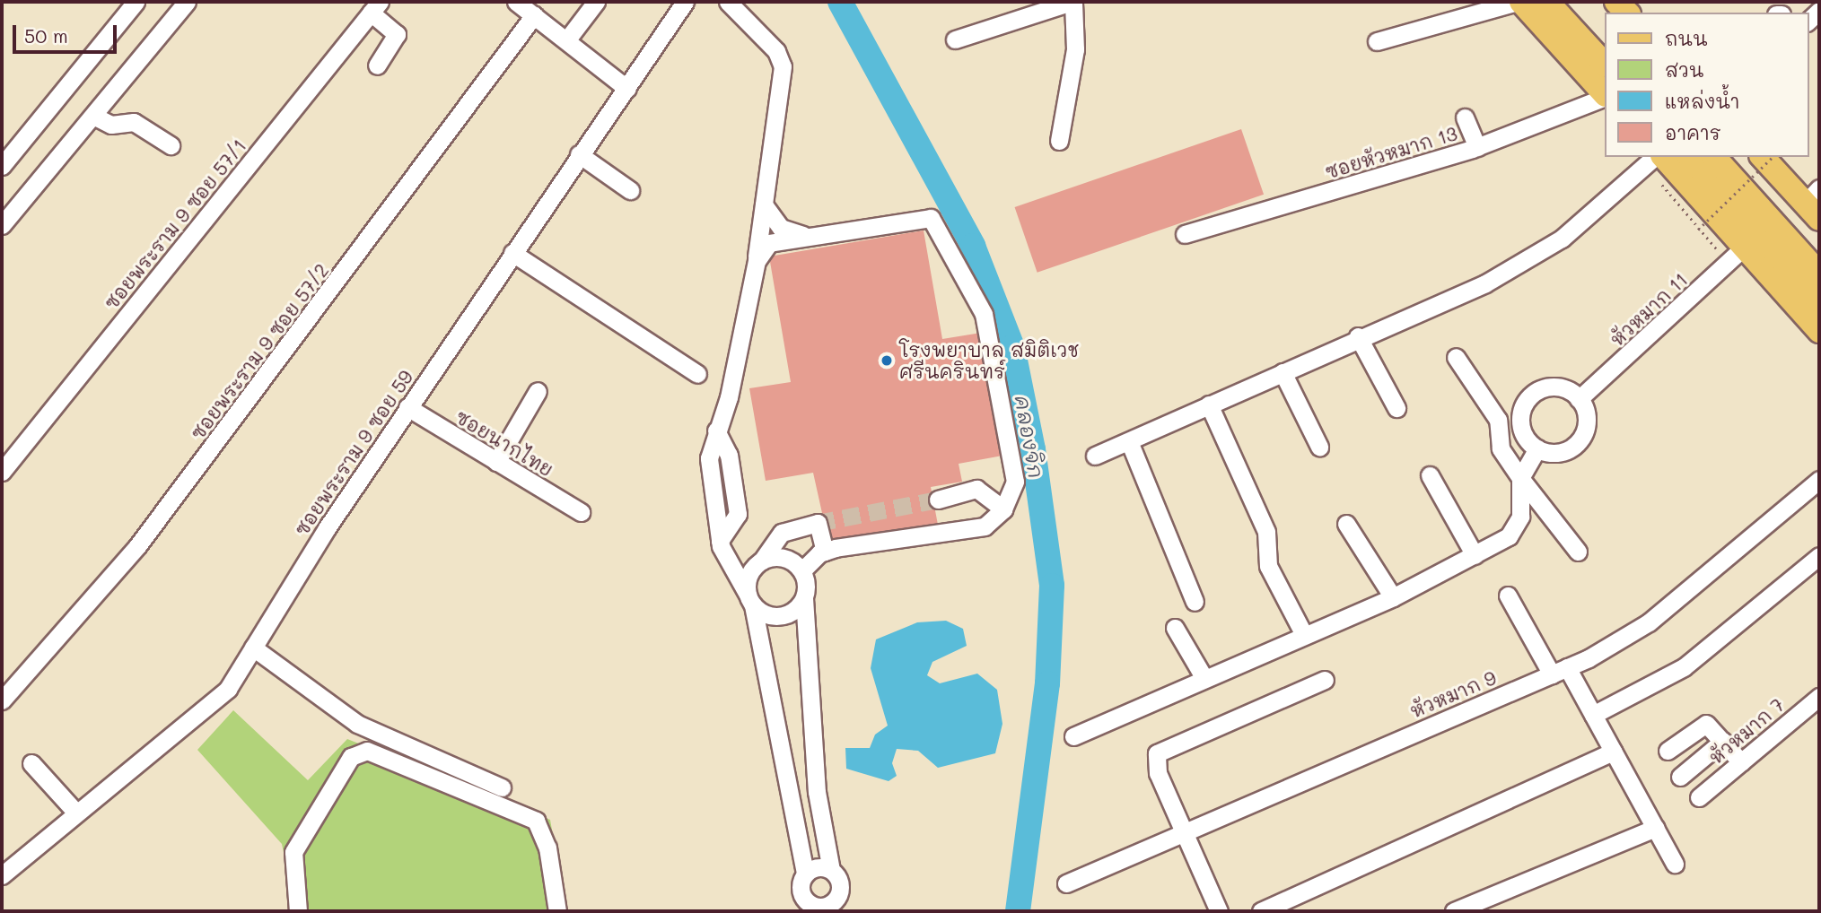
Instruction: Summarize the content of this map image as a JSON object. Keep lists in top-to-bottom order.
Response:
{
  "streets": {
    "street": [
      "ซอยหัวหมาก 13",
      "ซอยพระราม 9 ซอย 57/1",
      "หัวหมาก 11",
      "ซอยพระราม 9 ซอย 57/2",
      "ซอยนากไทย",
      "ซอยพระราม 9 ซอย 59",
      "หัวหมาก 9",
      "หัวหมาก 7"
    ]
  },
  "crossings": [
    ["ซอยนากไทย", "ซอยพระราม 9 ซอย 59"]
  ],
  "water": ["คลองจิก"],
  "places": ["โรงพยาบาล สมิติเวช ศรีนครินทร์"],
  "legend": [
    "ถนน",
    "สวน",
    "แหล่งน้ำ",
    "อาคาร"
  ],
  "scale_bar": "50 m"
}
